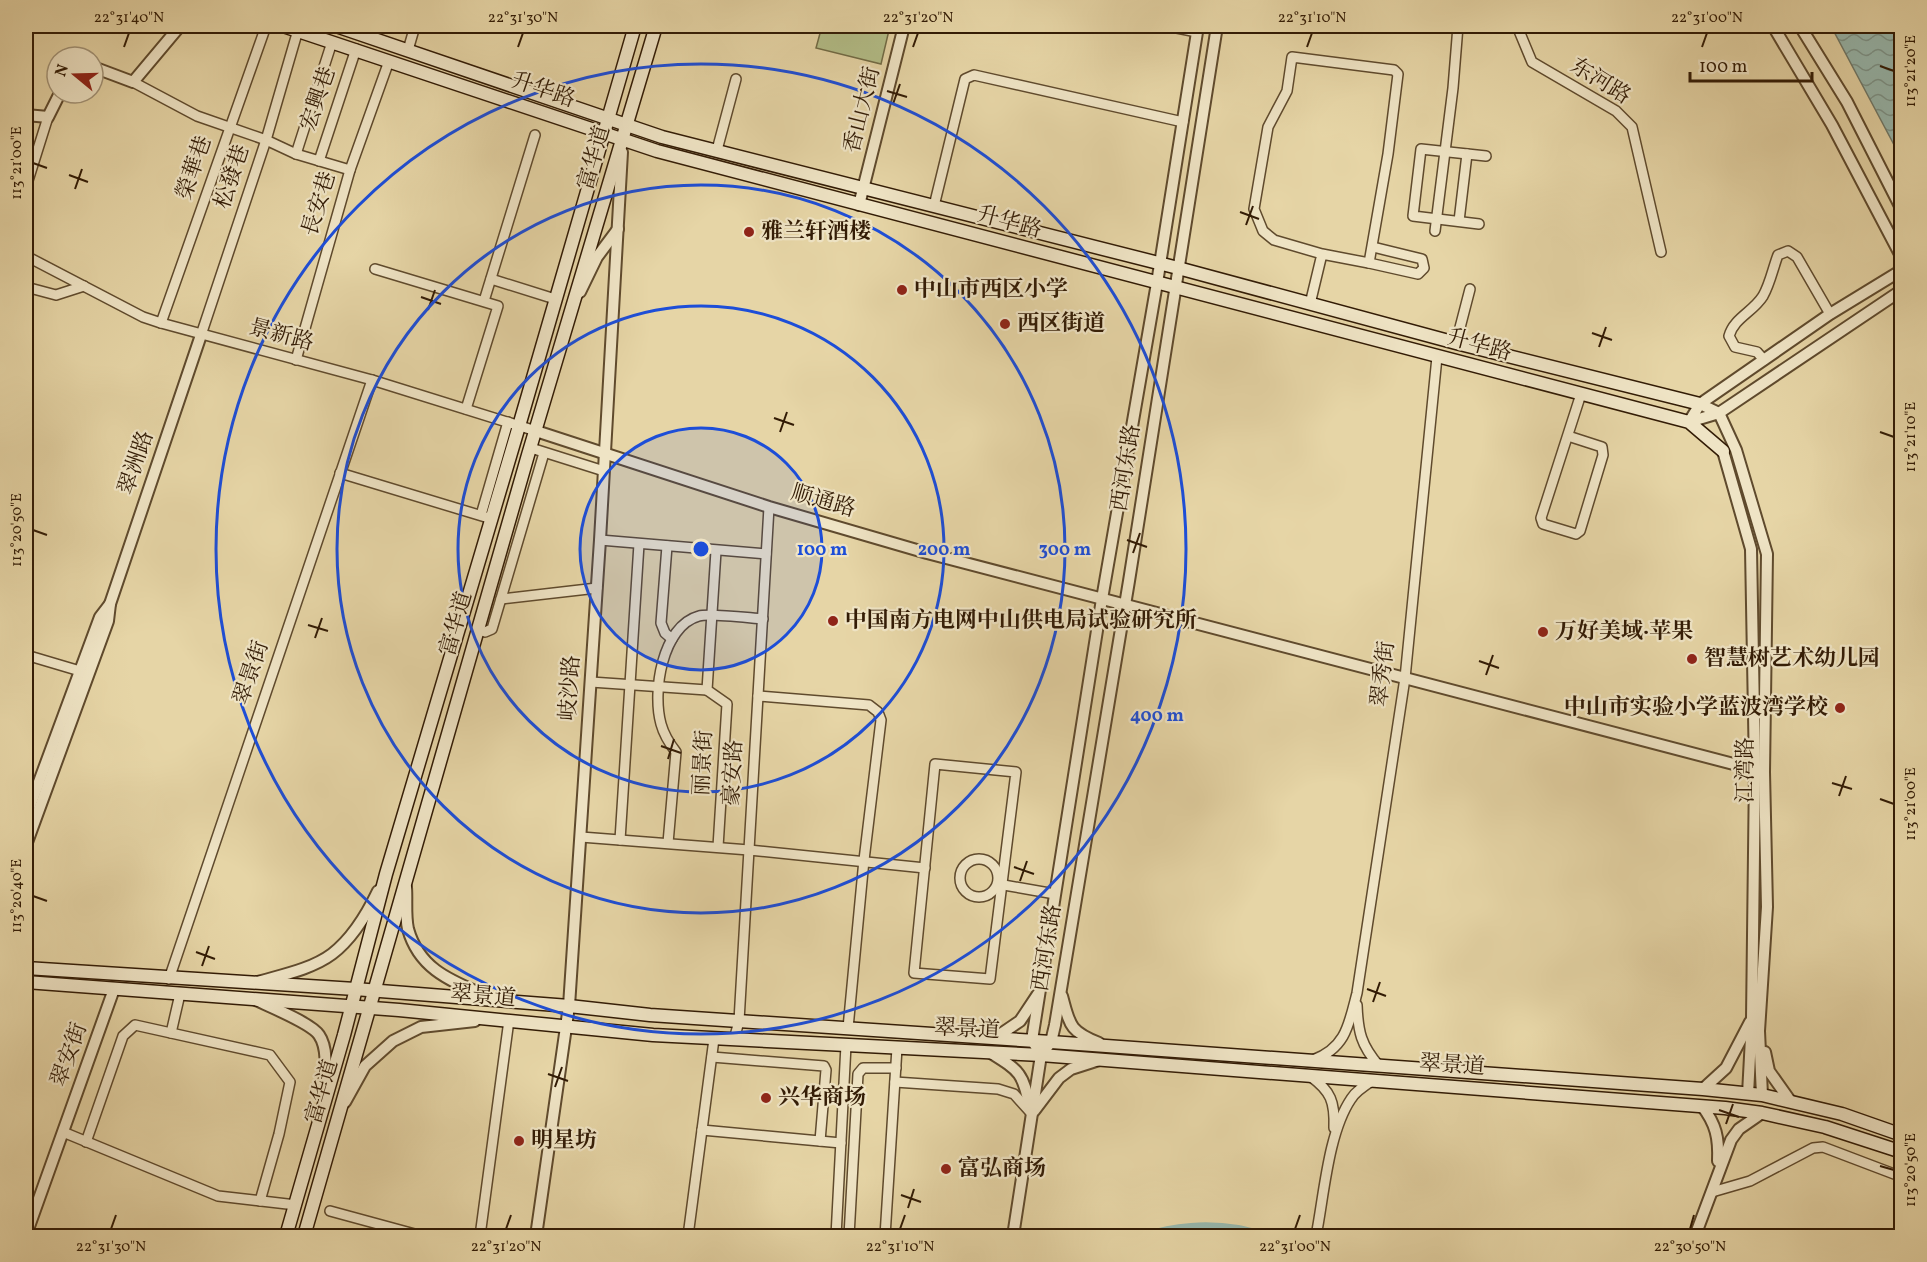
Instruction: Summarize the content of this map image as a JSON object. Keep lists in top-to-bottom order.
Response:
{
  "streets": {
    "main road": ["升华路", "富华道", "翠景道"],
    "street": [
      "东河路",
      "宏興巷",
      "香山大街",
      "榮華巷",
      "松發巷",
      "長安巷",
      "景新路",
      "翠洲路",
      "西河东路",
      "顺通路",
      "翠景街",
      "翠秀街",
      "岐沙路",
      "丽景街",
      "江湾路",
      "豪安路",
      "翠安街"
    ]
  },
  "crossings": [
    ["升华路", "宏興巷"],
    ["升华路", "香山大街"],
    ["升华路", "富华道"],
    ["升华路", "松發巷"],
    ["升华路", "長安巷"],
    ["升华路", "西河东路"],
    ["升华路", "翠秀街"],
    ["升华路", "岐沙路"],
    ["升华路", "江湾路"],
    ["富华道", "景新路"],
    ["富华道", "顺通路"],
    ["富华道", "岐沙路"],
    ["富华道", "翠景道"],
    ["榮華巷", "景新路"],
    ["松發巷", "景新路"],
    ["松發巷", "翠洲路"],
    ["長安巷", "景新路"],
    ["景新路", "翠洲路"],
    ["景新路", "顺通路"],
    ["景新路", "翠景街"],
    ["西河东路", "顺通路"],
    ["西河东路", "翠景道"],
    ["顺通路", "翠秀街"],
    ["顺通路", "岐沙路"],
    ["顺通路", "江湾路"],
    ["顺通路", "豪安路"],
    ["翠景街", "翠景道"],
    ["岐沙路", "翠景道"],
    ["江湾路", "翠景道"],
    ["豪安路", "翠景道"],
    ["翠景道", "翠安街"]
  ],
  "places": [
    "雅兰轩酒楼",
    "中山市西区小学",
    "西区街道",
    "中国南方电网中山供电局试验研究所",
    "万好美域·苹果",
    "智慧树艺术幼儿园",
    "中山市实验小学蓝波湾学校",
    "兴华商场",
    "明星坊",
    "富弘商场"
  ],
  "scale_bar": "100 m",
  "north": "left",
  "coordinates": [
    "22°31'40\"N",
    "22°31'30\"N",
    "22°31'20\"N",
    "22°31'10\"N",
    "22°31'00\"N",
    "113°21'20\"E",
    "113°21'00\"E",
    "113°21'10\"E",
    "113°20'50\"E",
    "113°20'40\"E",
    "22°30'50\"N"
  ],
  "rings": [
    "100 m",
    "200 m",
    "300 m",
    "400 m"
  ]
}
